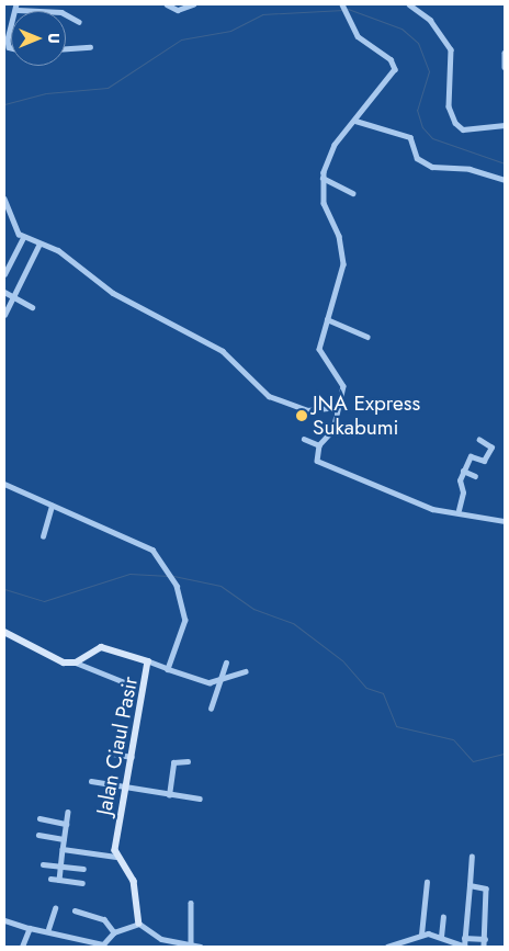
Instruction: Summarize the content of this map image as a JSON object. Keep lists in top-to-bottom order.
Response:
{
  "streets": {
    "street": ["Jalan Ciaul Pasir"]
  },
  "places": ["JNA Express Sukabumi"],
  "north": "right"
}
